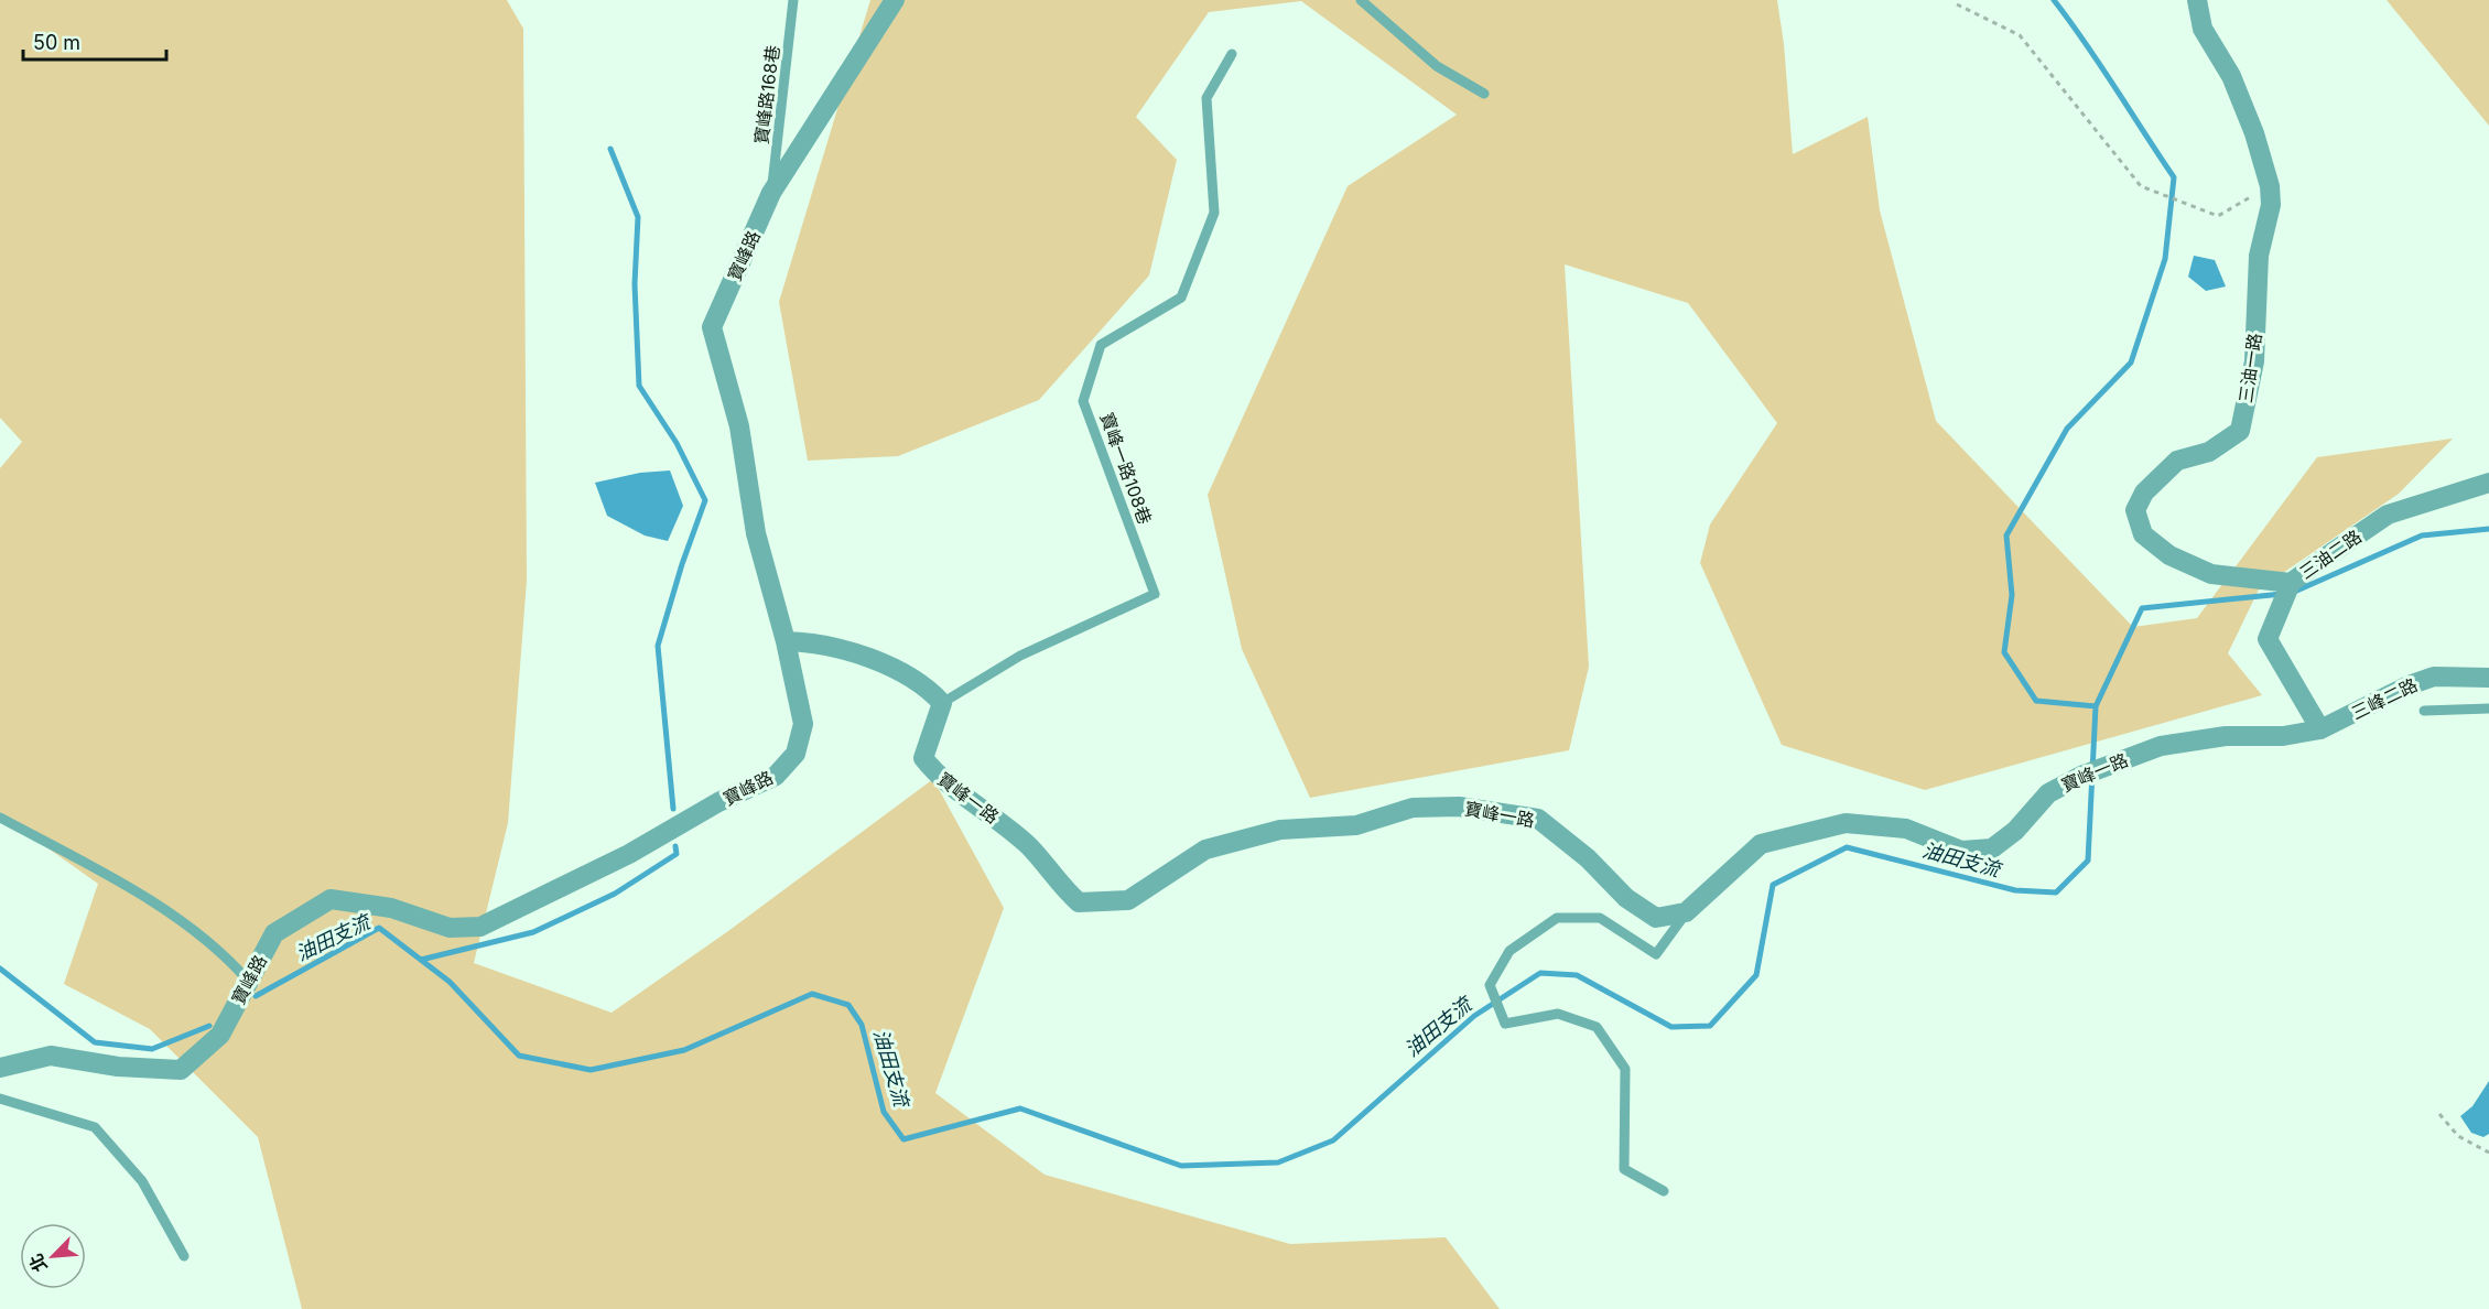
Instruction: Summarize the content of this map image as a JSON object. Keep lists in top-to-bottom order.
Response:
{
  "streets": {
    "street": [
      "寶峰路",
      "三油一路",
      "三油二路",
      "三峰二路",
      "寶峰一路"
    ],
    "lane": ["寶峰路168巷", "寶峰一路108巷"]
  },
  "crossings": [
    ["寶峰路168巷", "寶峰路"],
    ["三油一路", "三油二路"],
    ["寶峰一路108巷", "寶峰一路"],
    ["三油二路", "三峰二路"],
    ["三油二路", "寶峰一路"],
    ["三峰二路", "寶峰一路"]
  ],
  "water": ["油田支流"],
  "scale_bar": "50 m",
  "north": "bottom left"
}
